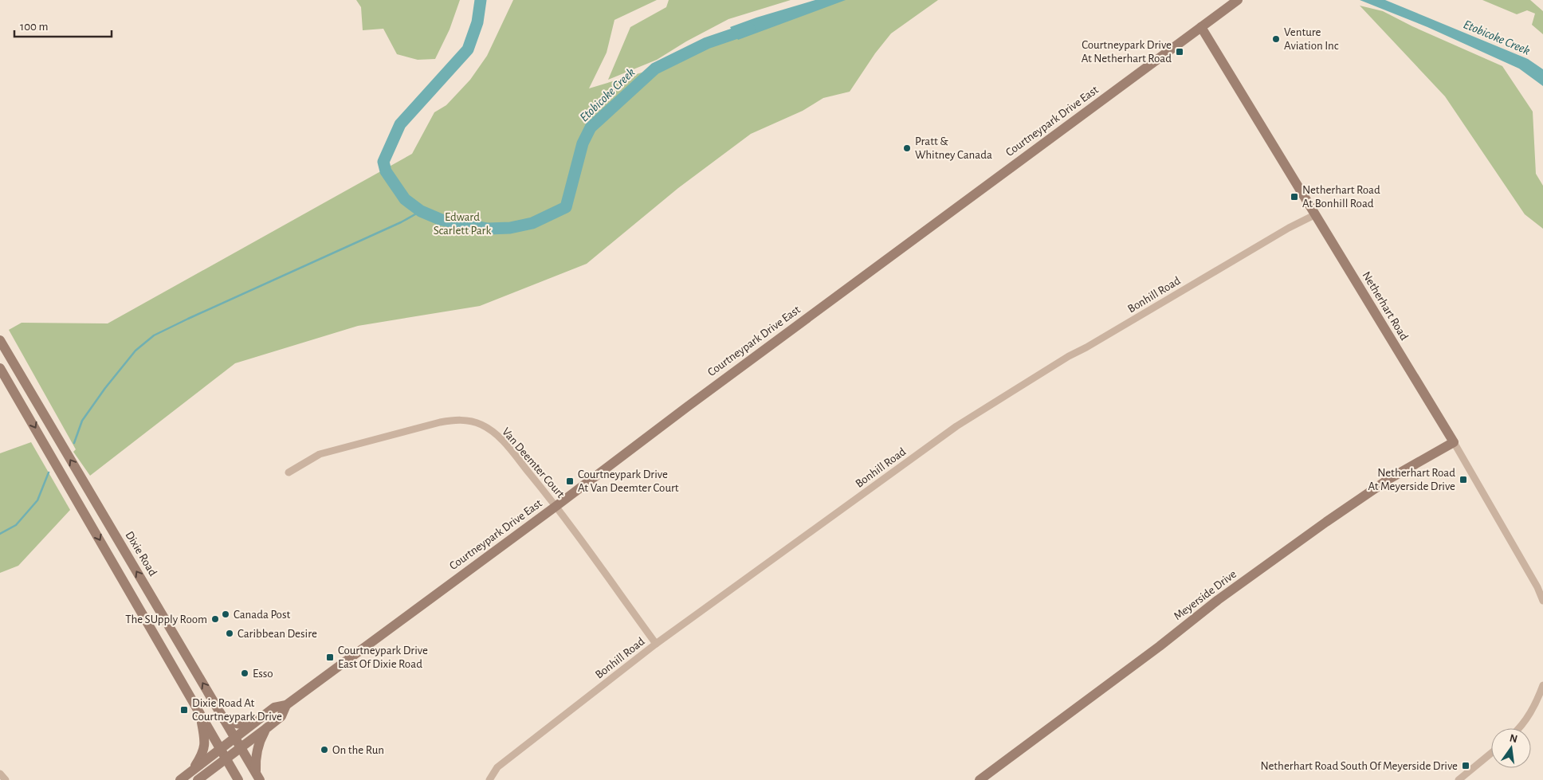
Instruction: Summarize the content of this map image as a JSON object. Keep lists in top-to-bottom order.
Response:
{
  "streets": {
    "street": [
      "Courtneypark Drive East",
      "Bonhill Road",
      "Netherhart Road",
      "Van Deemter Court",
      "Dixie Road",
      "Meyerside Drive"
    ]
  },
  "crossings": [
    ["Courtneypark Drive East", "Netherhart Road"],
    ["Courtneypark Drive East", "Van Deemter Court"],
    ["Courtneypark Drive East", "Dixie Road"],
    ["Bonhill Road", "Netherhart Road"],
    ["Bonhill Road", "Van Deemter Court"],
    ["Netherhart Road", "Meyerside Drive"]
  ],
  "water": ["Etobicoke Creek"],
  "parks": ["Edward Scarlett Park"],
  "places": {
    "other": [
      "Venture Aviation Inc",
      "Pratt & Whitney Canada",
      "Canada Post",
      "The SUpply Room",
      "Caribbean Desire",
      "Esso",
      "On the Run"
    ],
    "transit": [
      "Courtneypark Drive At Netherhart Road",
      "Netherhart Road At Bonhill Road",
      "Netherhart Road At Meyerside Drive",
      "Courtneypark Drive At Van Deemter Court",
      "Courtneypark Drive East Of Dixie Road",
      "Dixie Road At Courtneypark Drive",
      "Netherhart Road South Of Meyerside Drive"
    ]
  },
  "scale_bar": "100 m",
  "north": "top"
}
